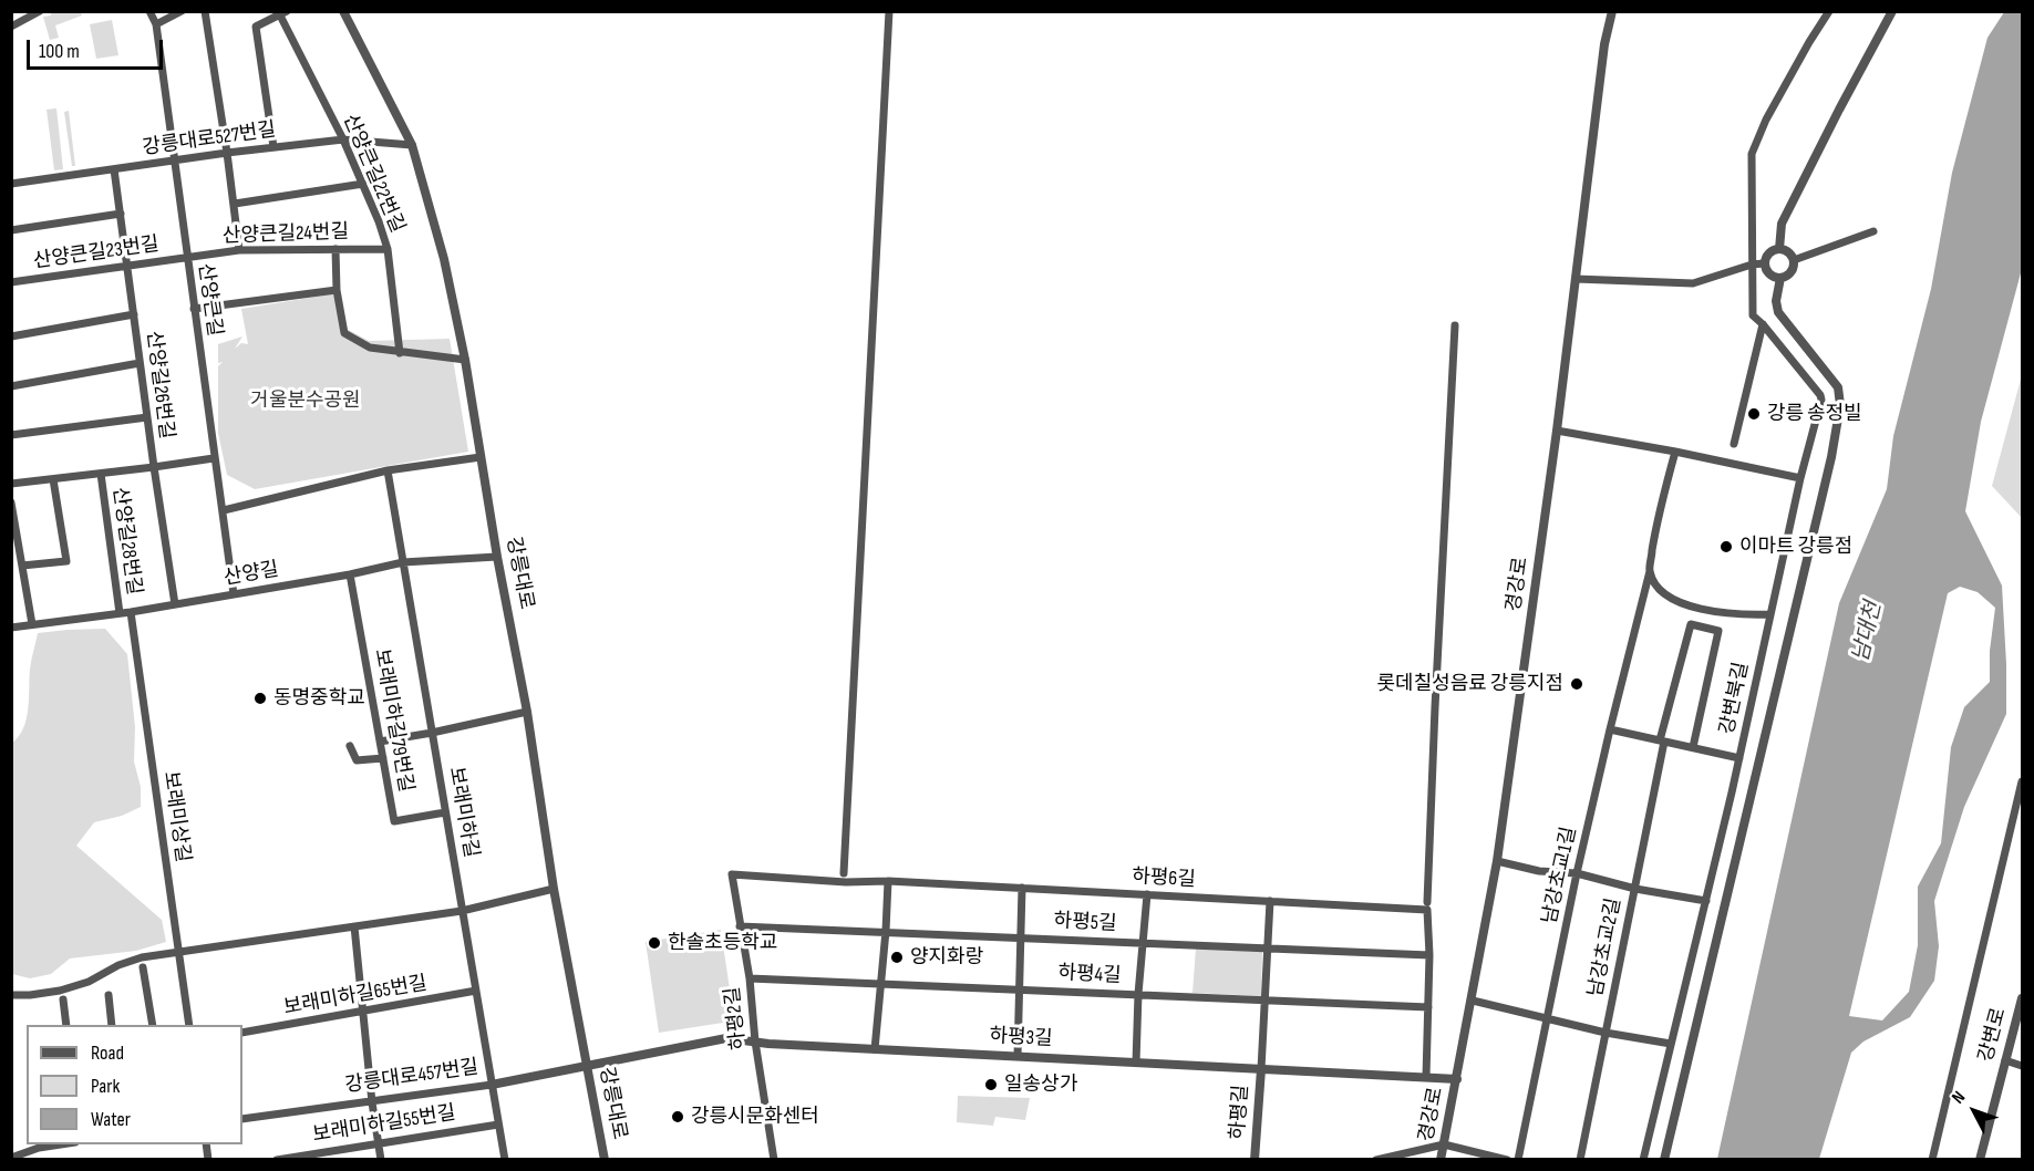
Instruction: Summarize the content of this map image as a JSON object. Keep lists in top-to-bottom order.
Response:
{
  "streets": {
    "street": [
      "강릉대로527번길",
      "산양큰길22번길",
      "산양큰길24번길",
      "산양큰길23번길",
      "산양큰길",
      "산양길26번길",
      "산양길28번길",
      "강릉대로",
      "산양길",
      "경강로",
      "강변북길",
      "보래미하길79번길",
      "보래미하길",
      "보래미상길",
      "남강초교1길",
      "하평6길",
      "하평5길",
      "남강초교2길",
      "하평4길",
      "보래미하길65번길",
      "하평2길",
      "강변로",
      "하평3길",
      "강릉대로457번길",
      "하평길",
      "보래미하길55번길"
    ]
  },
  "crossings": [
    ["강릉대로527번길", "산양큰길22번길"],
    ["강릉대로527번길", "산양큰길"],
    ["강릉대로527번길", "산양길26번길"],
    ["강릉대로527번길", "강릉대로"],
    ["산양큰길22번길", "산양큰길24번길"],
    ["산양큰길24번길", "산양큰길23번길"],
    ["산양큰길24번길", "산양큰길"],
    ["산양큰길23번길", "산양큰길"],
    ["산양큰길23번길", "산양길26번길"],
    ["산양큰길", "산양길"],
    ["산양길26번길", "산양길"],
    ["산양길28번길", "산양길"],
    ["강릉대로", "산양길"],
    ["강릉대로", "하평3길"],
    ["강릉대로", "강릉대로457번길"],
    ["산양길", "보래미하길79번길"],
    ["산양길", "보래미하길"],
    ["산양길", "보래미상길"],
    ["경강로", "하평3길"],
    ["보래미하길79번길", "보래미하길"],
    ["보래미하길", "보래미하길65번길"],
    ["보래미하길", "강릉대로457번길"],
    ["보래미하길", "보래미하길55번길"],
    ["하평6길", "하평5길"],
    ["하평6길", "하평4길"],
    ["하평6길", "하평2길"],
    ["하평6길", "하평3길"],
    ["하평5길", "하평2길"],
    ["하평4길", "하평2길"],
    ["하평2길", "하평3길"],
    ["하평3길", "강릉대로457번길"],
    ["하평3길", "하평길"]
  ],
  "water": ["남대천"],
  "parks": ["거울분수공원"],
  "places": [
    "강릉 송정빌",
    "이마트 강릉점",
    "롯데칠성음료 강릉지점",
    "동명중학교",
    "한솔초등학교",
    "양지화랑",
    "일송상가",
    "강릉시문화센터"
  ],
  "legend": ["Road", "Park", "Water"],
  "scale_bar": "100 m",
  "north": "top left"
}
